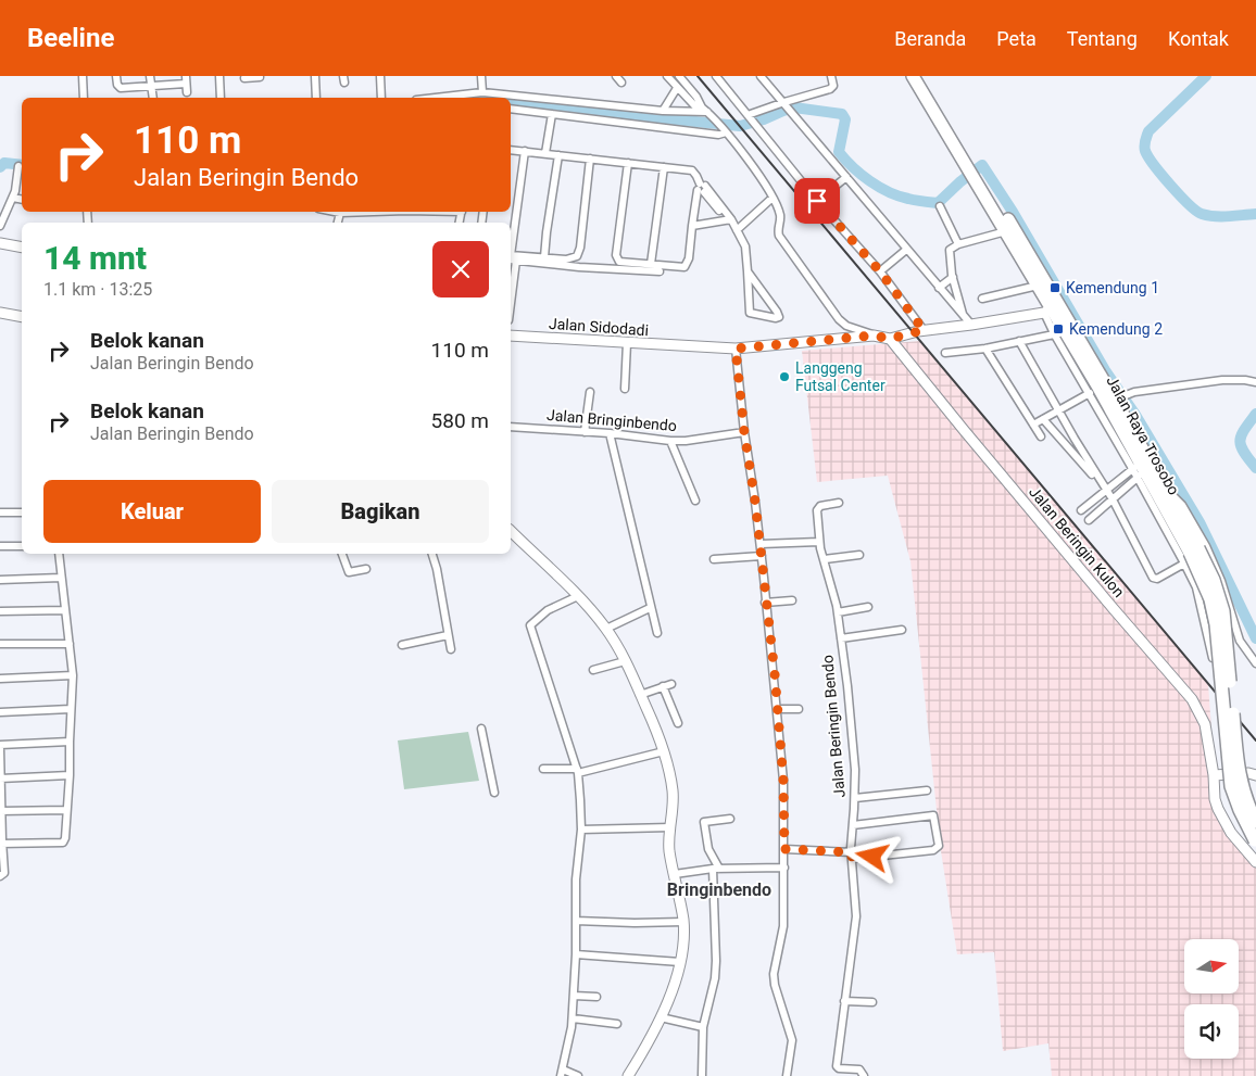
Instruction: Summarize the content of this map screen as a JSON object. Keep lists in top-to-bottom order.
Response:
{
  "streets": {
    "highway": ["Jalan Raya Trosobo"],
    "street": [
      "Jalan Sidodadi",
      "Jalan Bringinbendo",
      "Jalan Beringin Kulon",
      "Jalan Beringin Bendo"
    ]
  },
  "districts": ["Bringinbendo"],
  "places": {
    "transit": ["Kemendung 1", "Kemendung 2"],
    "other": ["Langgeng Futsal Center"]
  },
  "north": "right",
  "page": {
    "header": "Beeline",
    "nav": [
      "Beranda",
      "Peta",
      "Tentang",
      "Kontak"
    ],
    "turn": ["110 m", "Jalan Beringin Bendo"],
    "heading": ["14 mnt", "1.1 km · 13:25"],
    "list": [
      {
        "name": "Belok kanan",
        "note": "Jalan Beringin Bendo",
        "value": "110 m"
      },
      {
        "name": "Belok kanan",
        "note": "Jalan Beringin Bendo",
        "value": "580 m"
      }
    ],
    "buttons": ["Keluar", "Bagikan"]
  }
}
